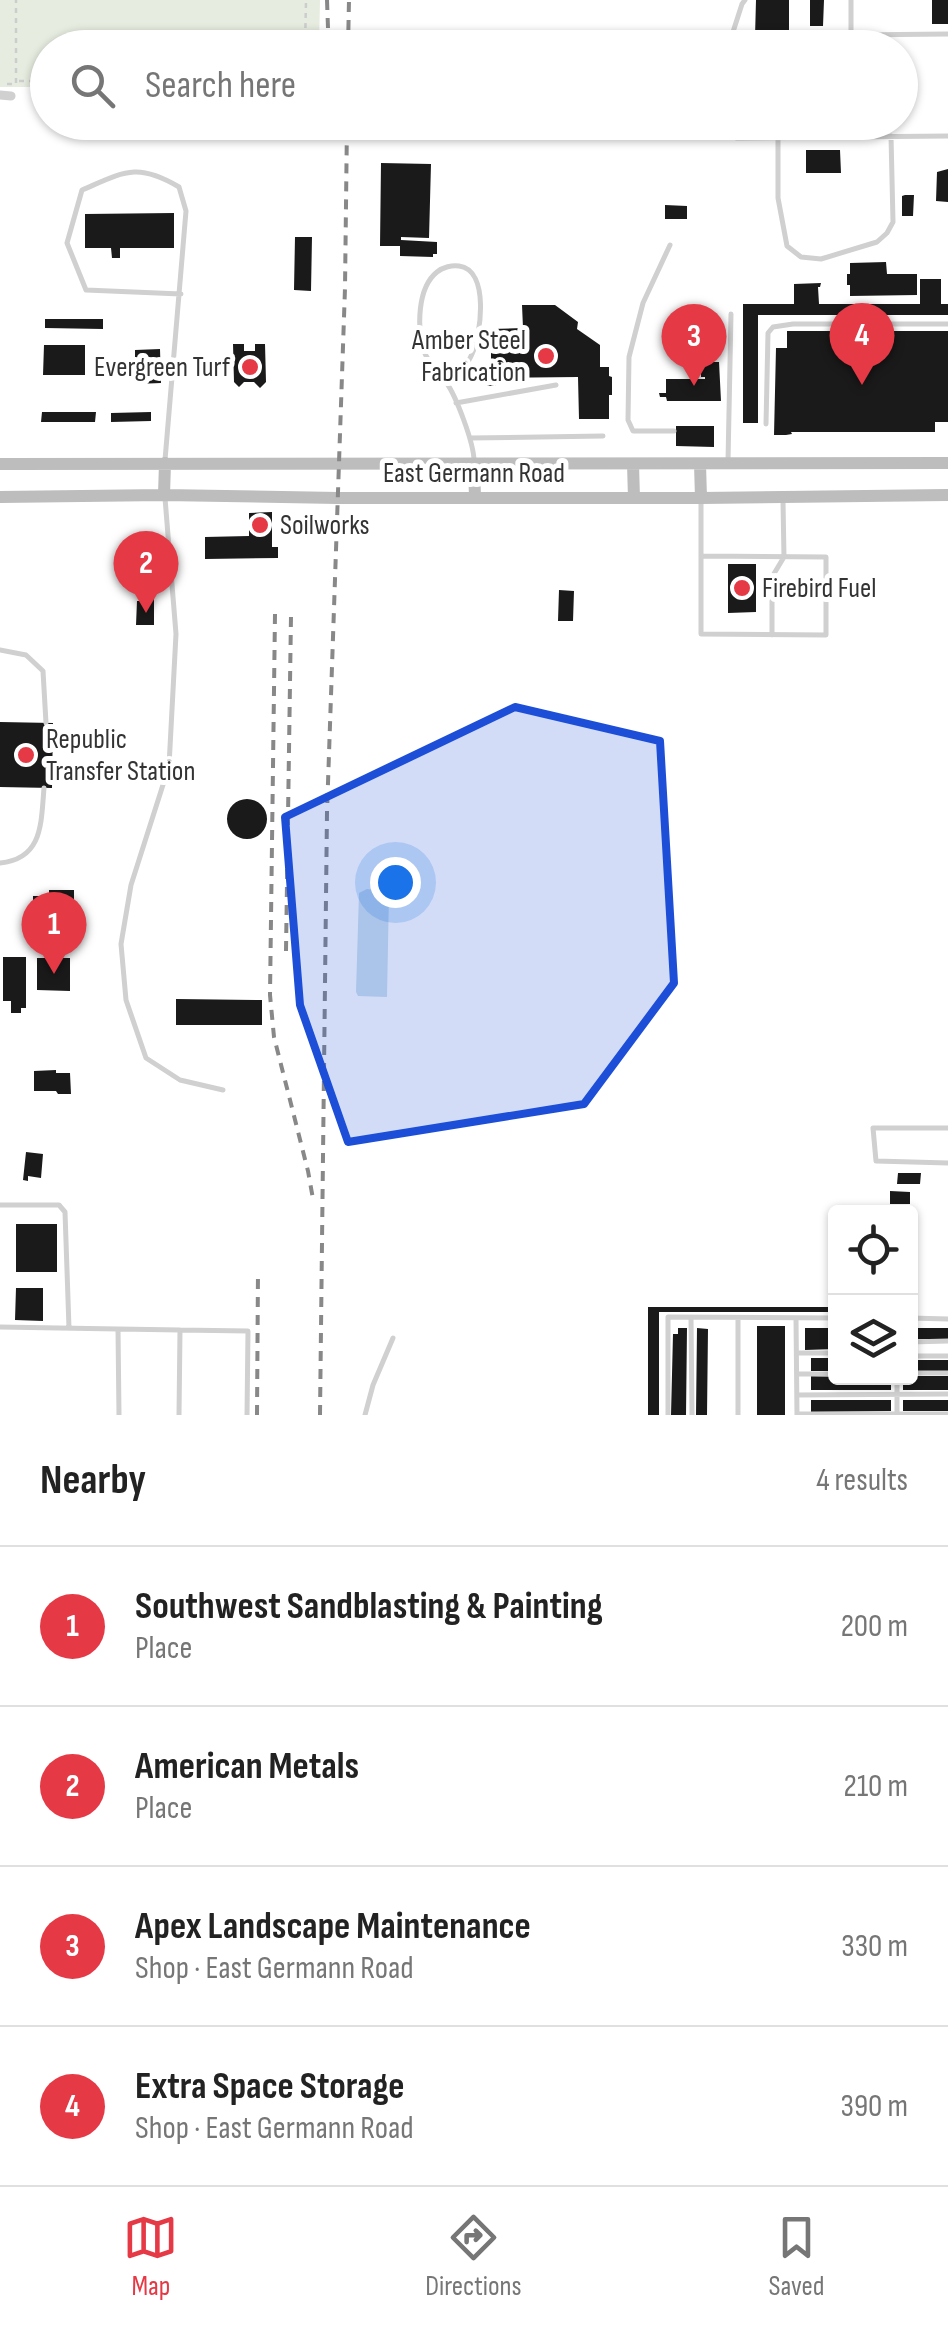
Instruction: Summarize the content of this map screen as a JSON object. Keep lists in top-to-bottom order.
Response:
{
  "streets": {
    "main road": ["East Germann Road"]
  },
  "places": [
    "Amber Steel Fabrication",
    "Evergreen Turf",
    "Soilworks",
    "Firebird Fuel",
    "Republic Transfer Station"
  ],
  "page": {
    "search": "Search here",
    "pins": [
      "4",
      "3",
      "2",
      "1"
    ],
    "heading": ["Nearby", "4 results"],
    "list": [
      {
        "mark": "1",
        "name": "Southwest Sandblasting & Painting",
        "note": "Place",
        "value": "200 m"
      },
      {
        "mark": "2",
        "name": "American Metals",
        "note": "Place",
        "value": "210 m"
      },
      {
        "mark": "3",
        "name": "Apex Landscape Maintenance",
        "note": "Shop · East Germann Road",
        "value": "330 m"
      },
      {
        "mark": "4",
        "name": "Extra Space Storage",
        "note": "Shop · East Germann Road",
        "value": "390 m"
      }
    ],
    "nav": ["Map", "Directions", "Saved"]
  }
}
